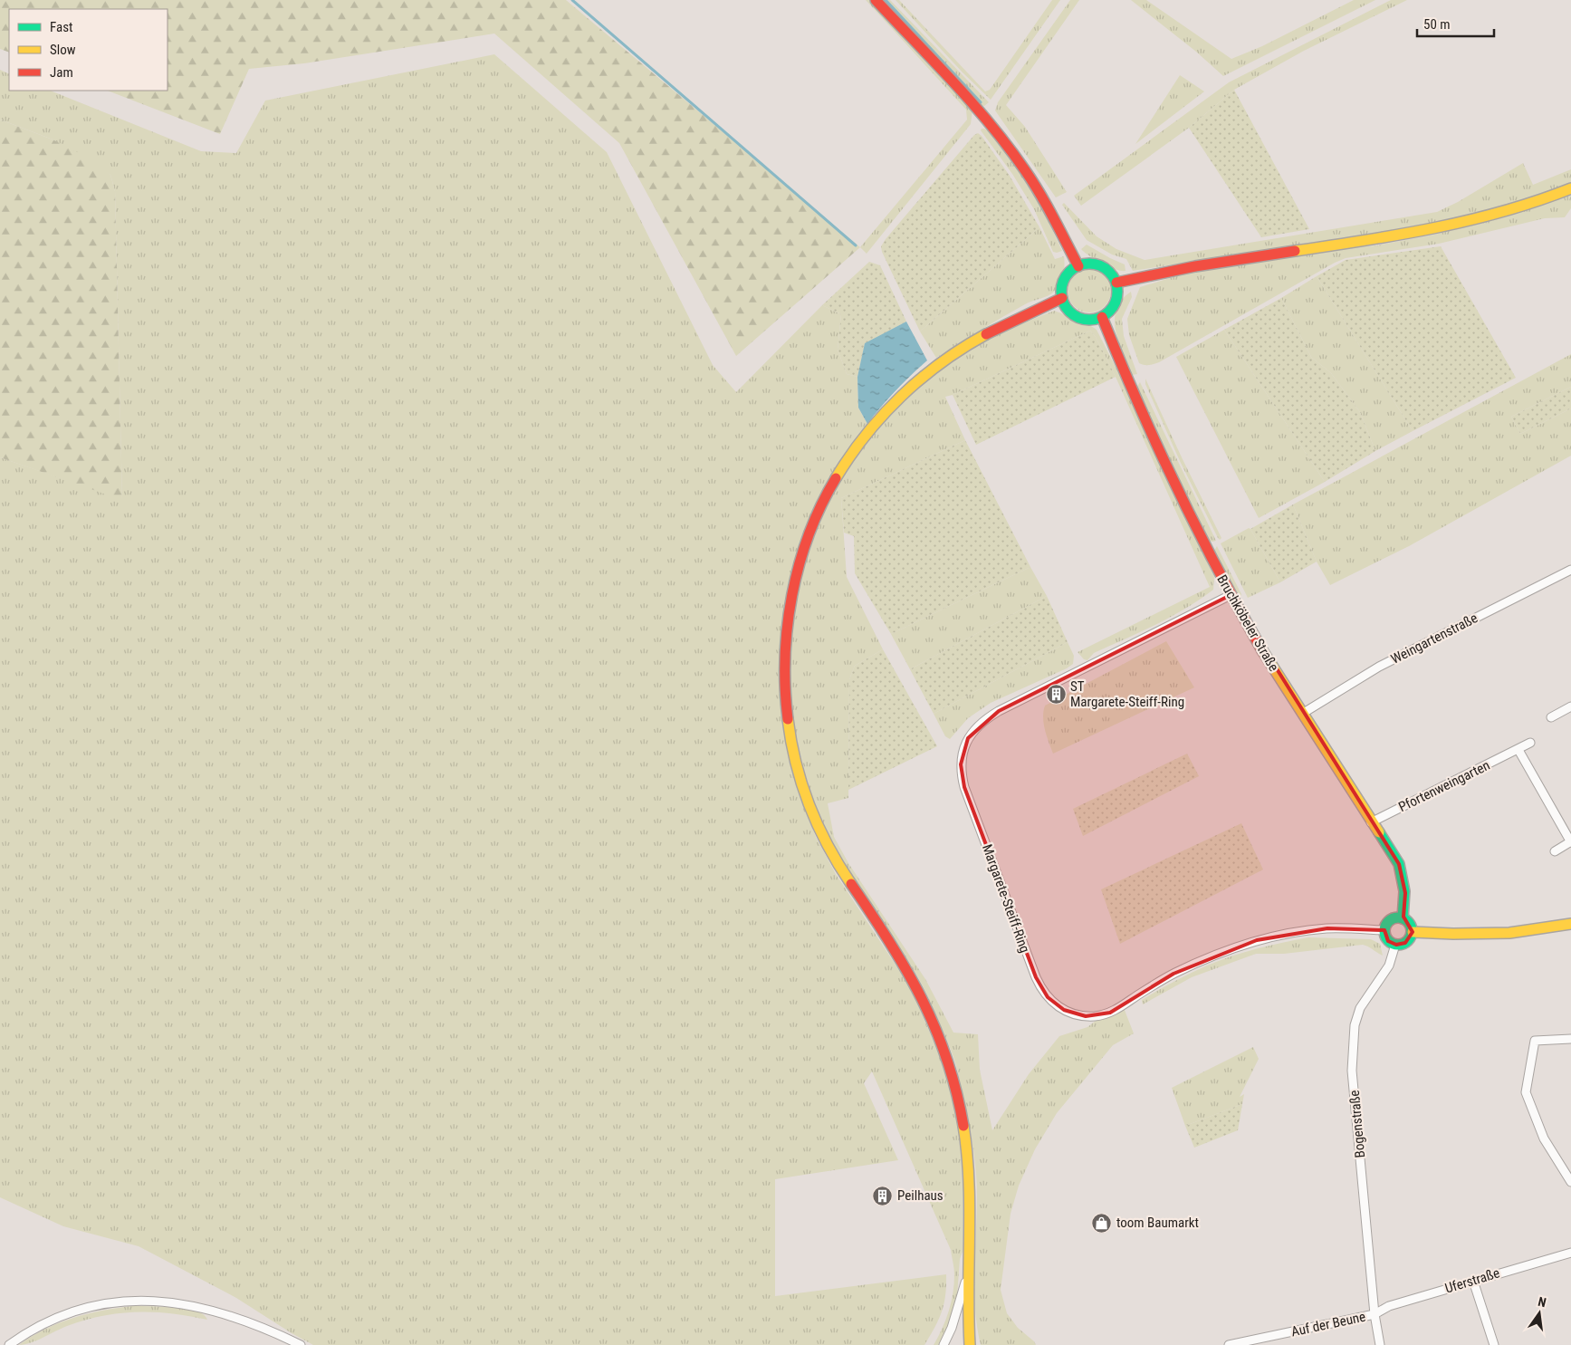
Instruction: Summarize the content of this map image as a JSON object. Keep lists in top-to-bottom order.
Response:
{
  "streets": {
    "main road": ["Bruchköbeler Straße"],
    "street": [
      "Weingartenstraße",
      "Pfortenweingarten",
      "Margarete-Steiff-Ring",
      "Bogenstraße",
      "Uferstraße",
      "Auf der Beune"
    ]
  },
  "crossings": [
    ["Bruchköbeler Straße", "Weingartenstraße"],
    ["Bruchköbeler Straße", "Pfortenweingarten"],
    ["Bruchköbeler Straße", "Margarete-Steiff-Ring"],
    ["Bruchköbeler Straße", "Bogenstraße"],
    ["Margarete-Steiff-Ring", "Bogenstraße"],
    ["Bogenstraße", "Uferstraße"],
    ["Bogenstraße", "Auf der Beune"],
    ["Uferstraße", "Auf der Beune"]
  ],
  "places": {
    "building": ["ST Margarete-Steiff-Ring", "Peilhaus"],
    "shop": ["toom Baumarkt"]
  },
  "legend": ["Fast", "Slow", "Jam"],
  "scale_bar": "50 m",
  "north": "top"
}
